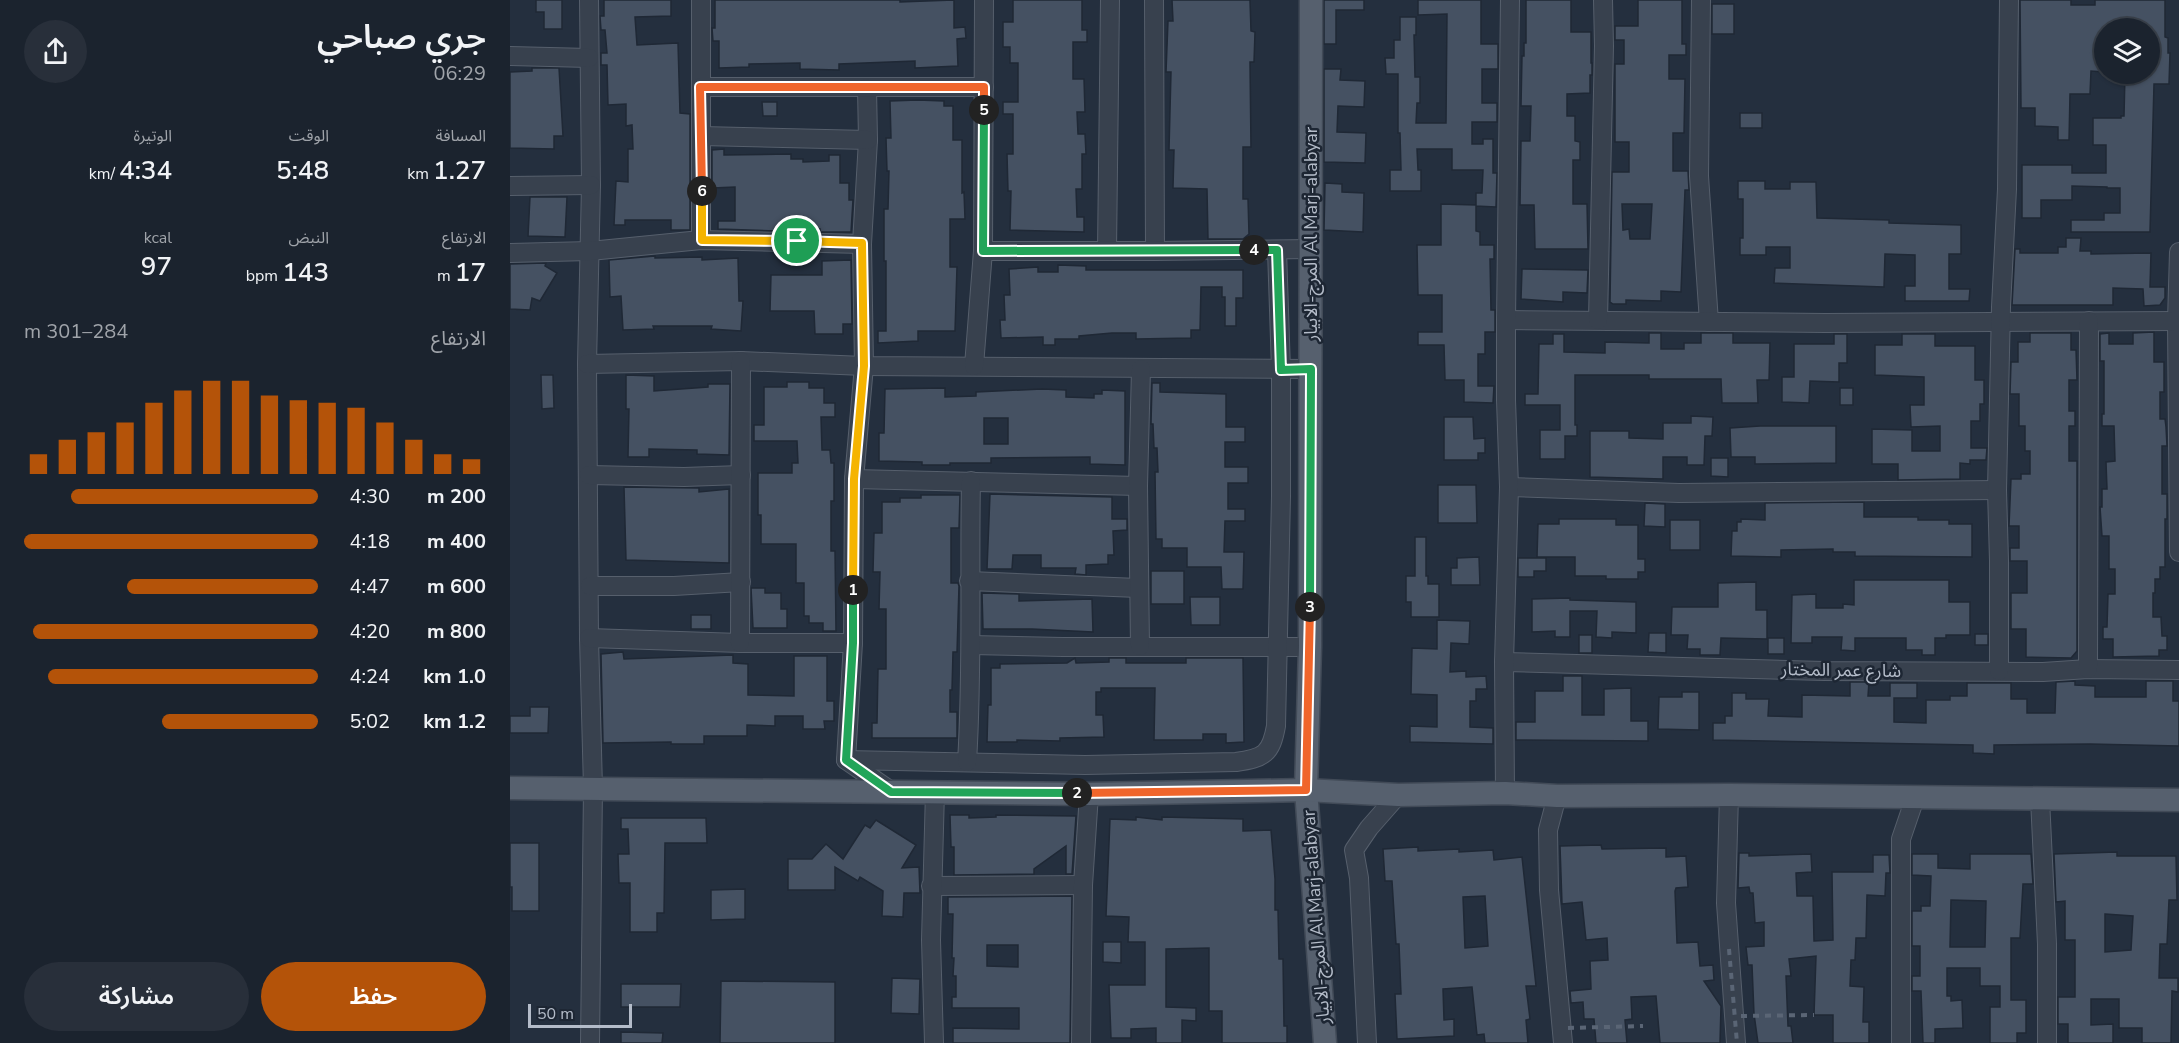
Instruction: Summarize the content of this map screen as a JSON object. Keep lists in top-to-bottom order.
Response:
{
  "streets": {
    "main road": ["المرج-الابيار Al Marj-alabyar"],
    "street": ["شارع عمر المختار"]
  },
  "scale_bar": "50 m",
  "page": {
    "heading": ["جري صباحي", "06:29"],
    "pins": [
      "5",
      "6",
      "4",
      "1",
      "3",
      "2"
    ],
    "stats": [
      ["المسافة", "1.27 km"],
      ["الوقت", "5:48"],
      ["الوتيرة", "4:34 /km"],
      ["الارتفاع", "17 m"],
      ["النبض", "143 bpm"],
      ["kcal", "97"]
    ],
    "chart": ["الارتفاع", "284–301 m"],
    "list": [
      {
        "name": "200 m",
        "note": "4:30"
      },
      {
        "name": "400 m",
        "note": "4:18"
      },
      {
        "name": "600 m",
        "note": "4:47"
      },
      {
        "name": "800 m",
        "note": "4:20"
      },
      {
        "name": "1.0 km",
        "note": "4:24"
      },
      {
        "name": "1.2 km",
        "note": "5:02"
      }
    ],
    "buttons": ["حفظ", "مشاركة"],
    "scale": "50 m"
  }
}
